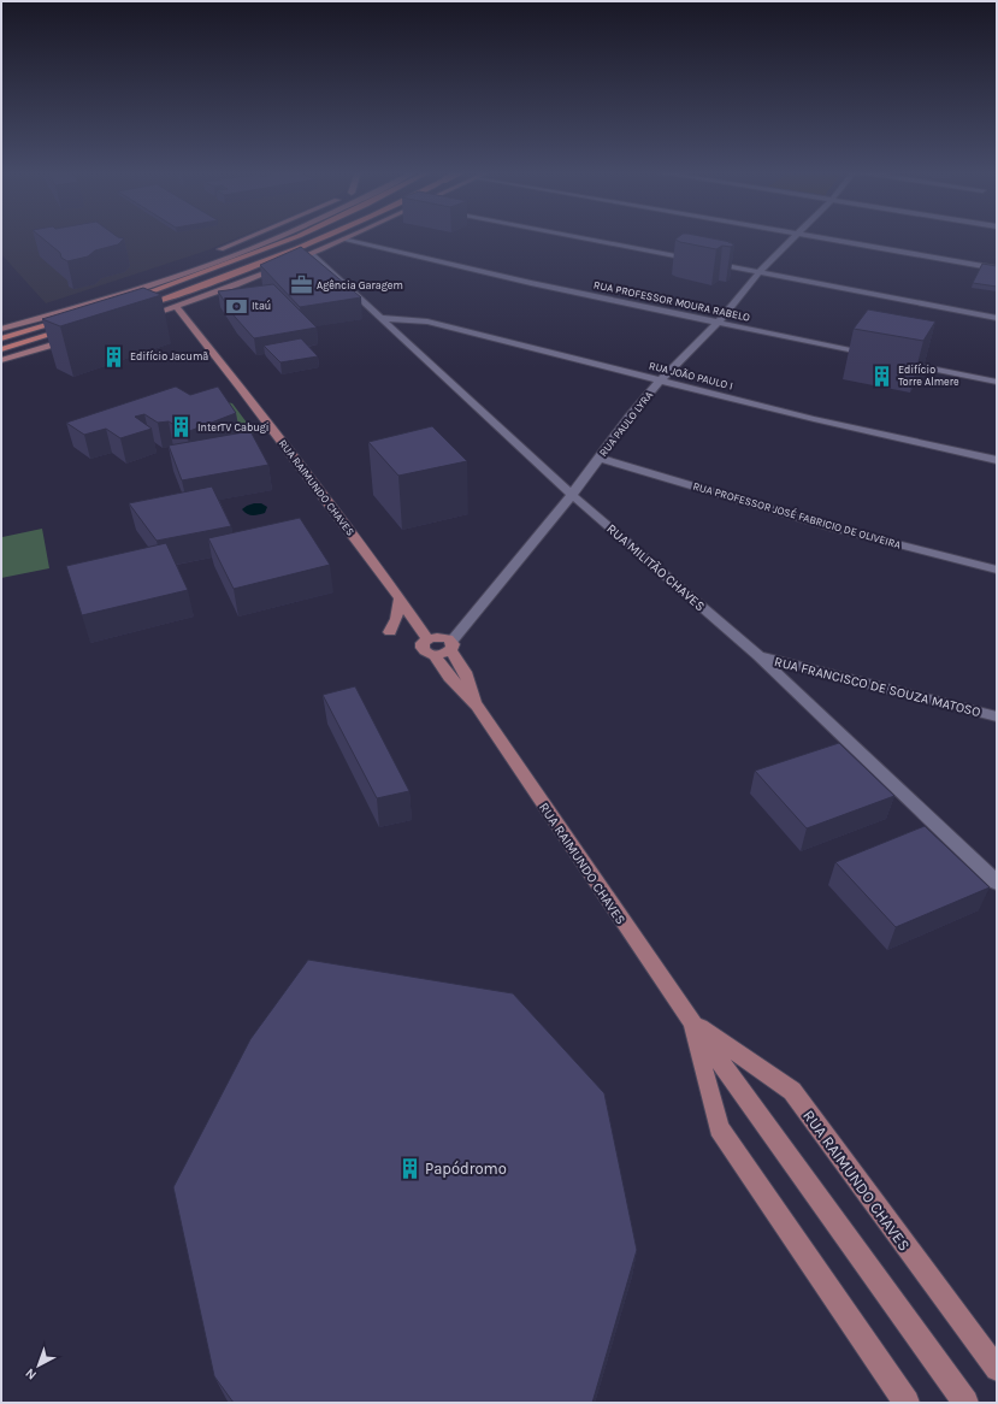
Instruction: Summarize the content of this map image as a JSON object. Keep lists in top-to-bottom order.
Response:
{
  "streets": {
    "main road": ["RUA RAIMUNDO CHAVES"],
    "street": [
      "RUA PROFESSOR MOURA RABELO",
      "RUA JOÃO PAULO I",
      "RUA PAULO LYRA",
      "RUA PROFESSOR JOSÉ FABRICIO DE OLIVEIRA",
      "RUA MILITÃO CHAVES",
      "RUA FRANCISCO DE SOUZA MATOSO"
    ]
  },
  "crossings": [
    ["RUA PROFESSOR MOURA RABELO", "RUA PAULO LYRA"],
    ["RUA JOÃO PAULO I", "RUA PAULO LYRA"],
    ["RUA JOÃO PAULO I", "RUA MILITÃO CHAVES"],
    ["RUA PAULO LYRA", "RUA RAIMUNDO CHAVES"],
    ["RUA PAULO LYRA", "RUA PROFESSOR JOSÉ FABRICIO DE OLIVEIRA"],
    ["RUA PAULO LYRA", "RUA MILITÃO CHAVES"],
    ["RUA MILITÃO CHAVES", "RUA FRANCISCO DE SOUZA MATOSO"]
  ],
  "places": {
    "office": ["Agência Garagem"],
    "bank": ["Itaú"],
    "building": [
      "Edifício Jacumã",
      "Edifício Torre Almere",
      "InterTV Cabugi",
      "Papódromo"
    ]
  },
  "north": "bottom left"
}
